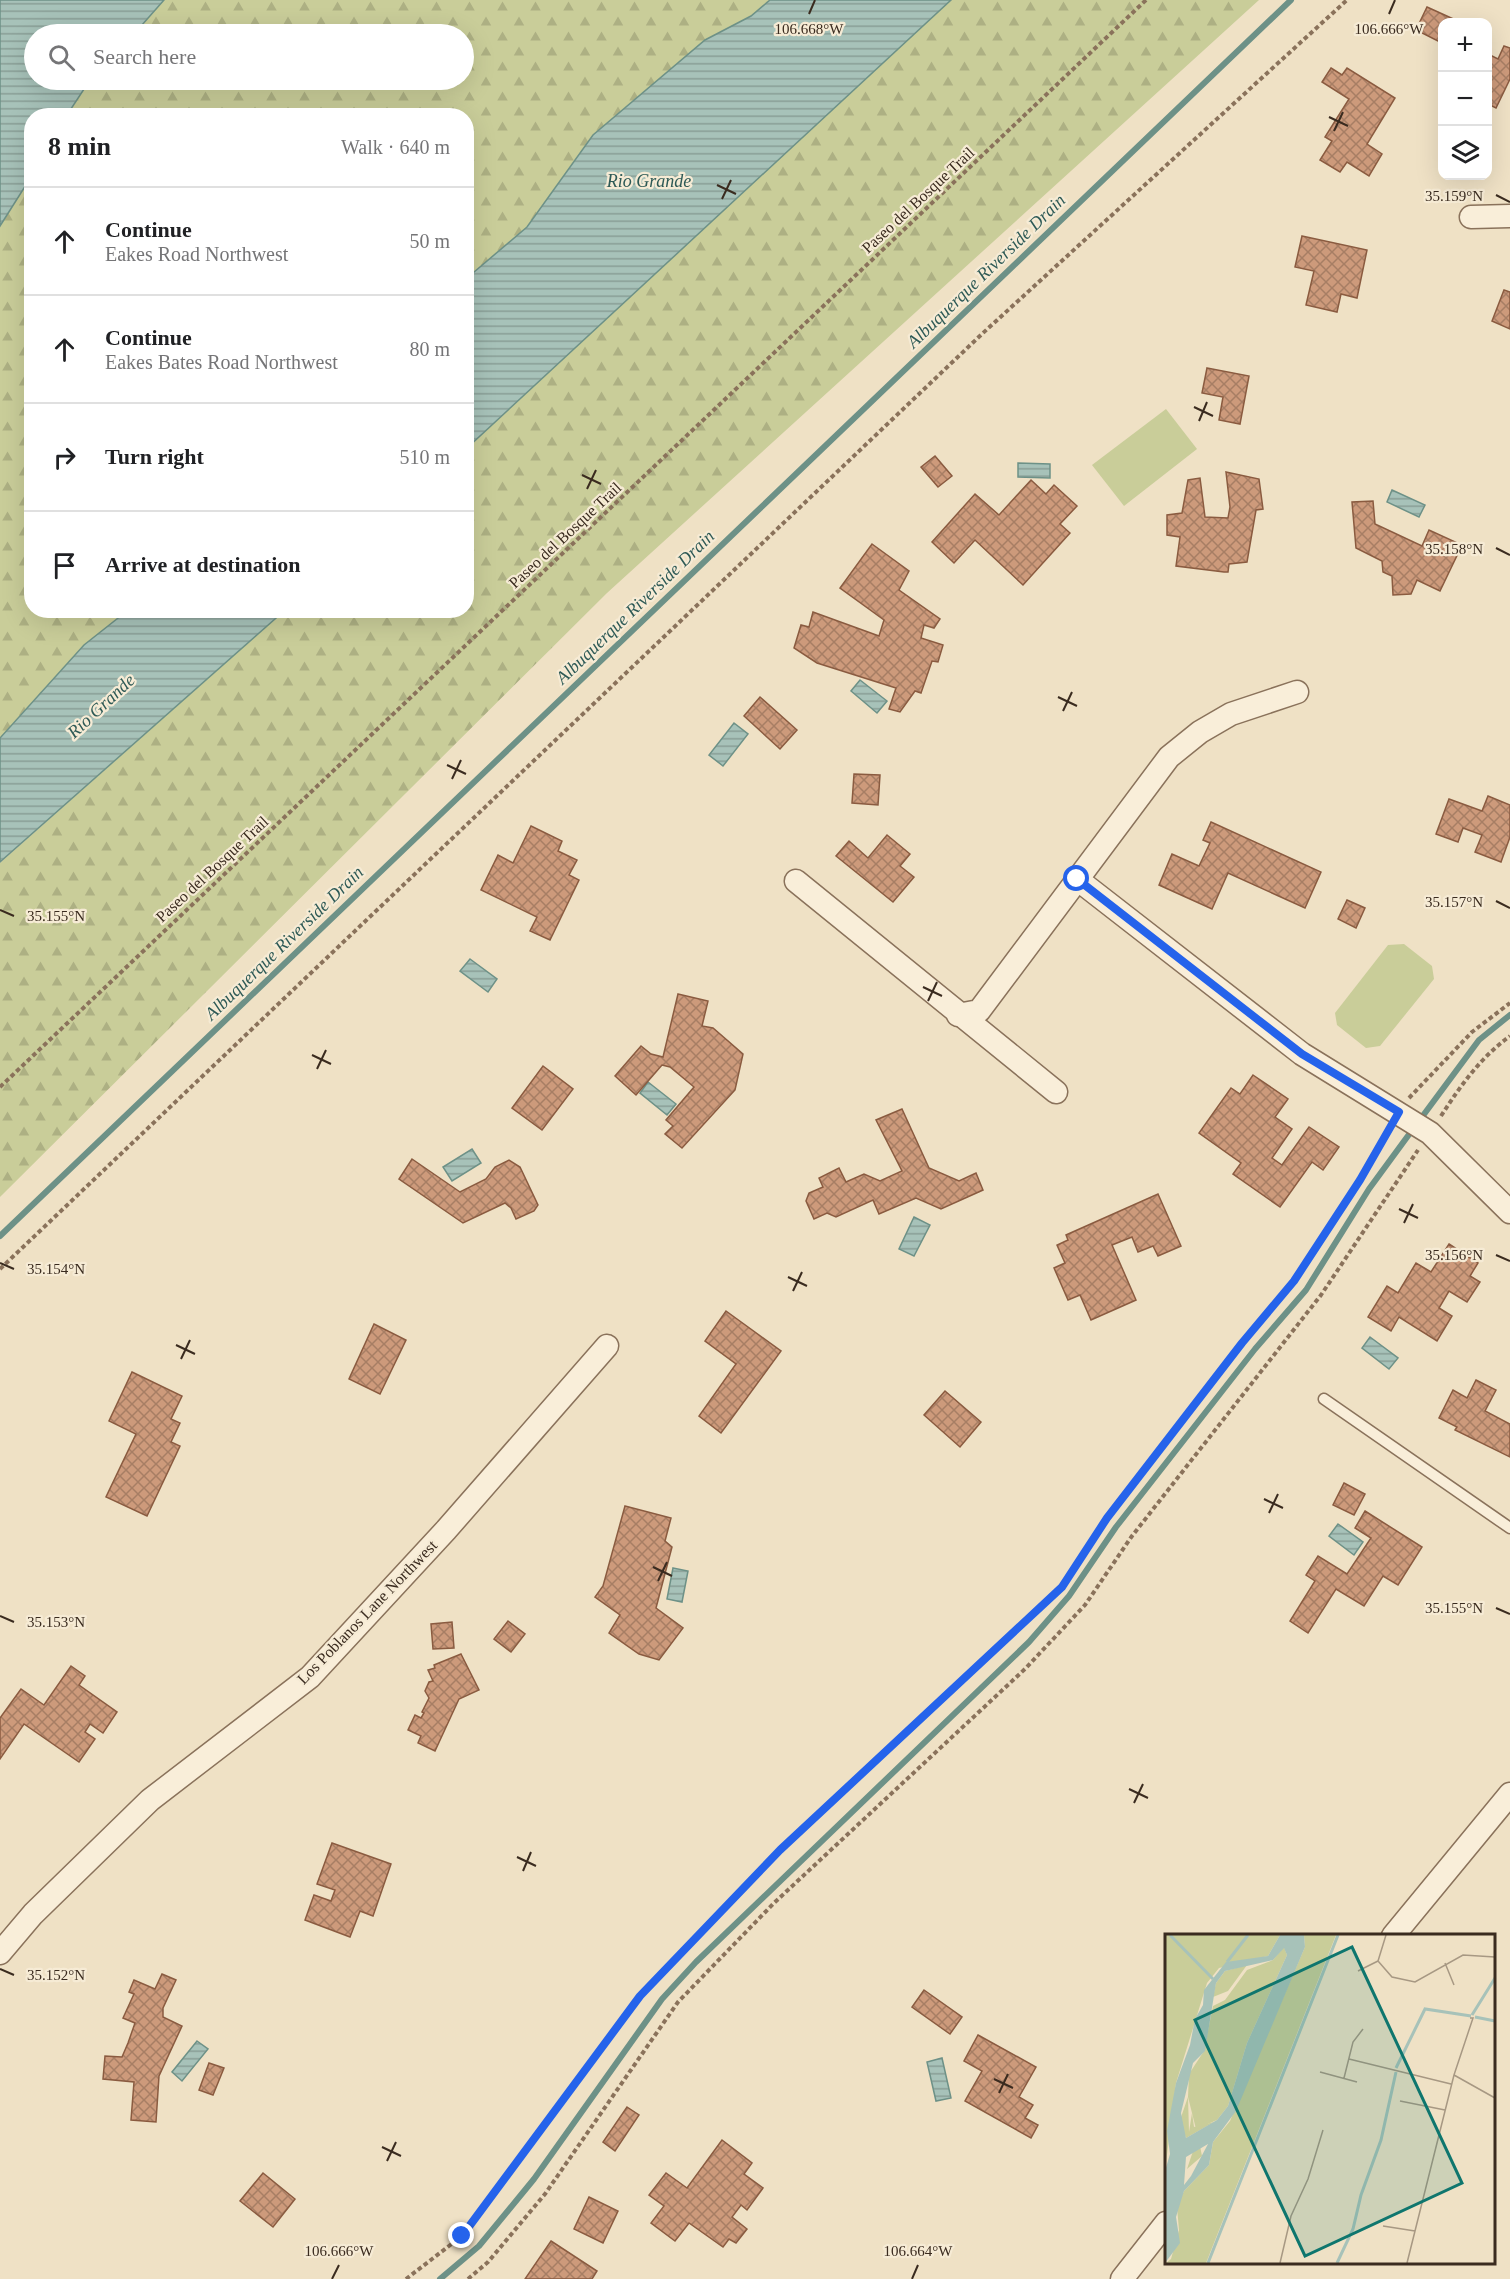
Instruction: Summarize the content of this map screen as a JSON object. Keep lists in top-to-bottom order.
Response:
{
  "streets": {
    "street": ["Los Poblanos Lane Northwest"],
    "path": ["Paseo del Bosque Trail"]
  },
  "water": ["Rio Grande", "Albuquerque Riverside Drain"],
  "page": {
    "map_buttons": ["+", "−"],
    "search": "Search here",
    "heading": ["8 min", "Walk · 640 m"],
    "list": [
      ["Continue", "Eakes Road Northwest", "50 m"],
      ["Continue", "Eakes Bates Road Northwest", "80 m"],
      ["Turn right", "510 m"],
      "Arrive at destination"
    ]
  },
  "coordinates": [
    "106.668°W",
    "106.666°W",
    "35.159°N",
    "35.158°N",
    "35.157°N",
    "35.155°N",
    "35.156°N",
    "35.154°N",
    "35.153°N",
    "35.152°N",
    "106.664°W"
  ]
}
